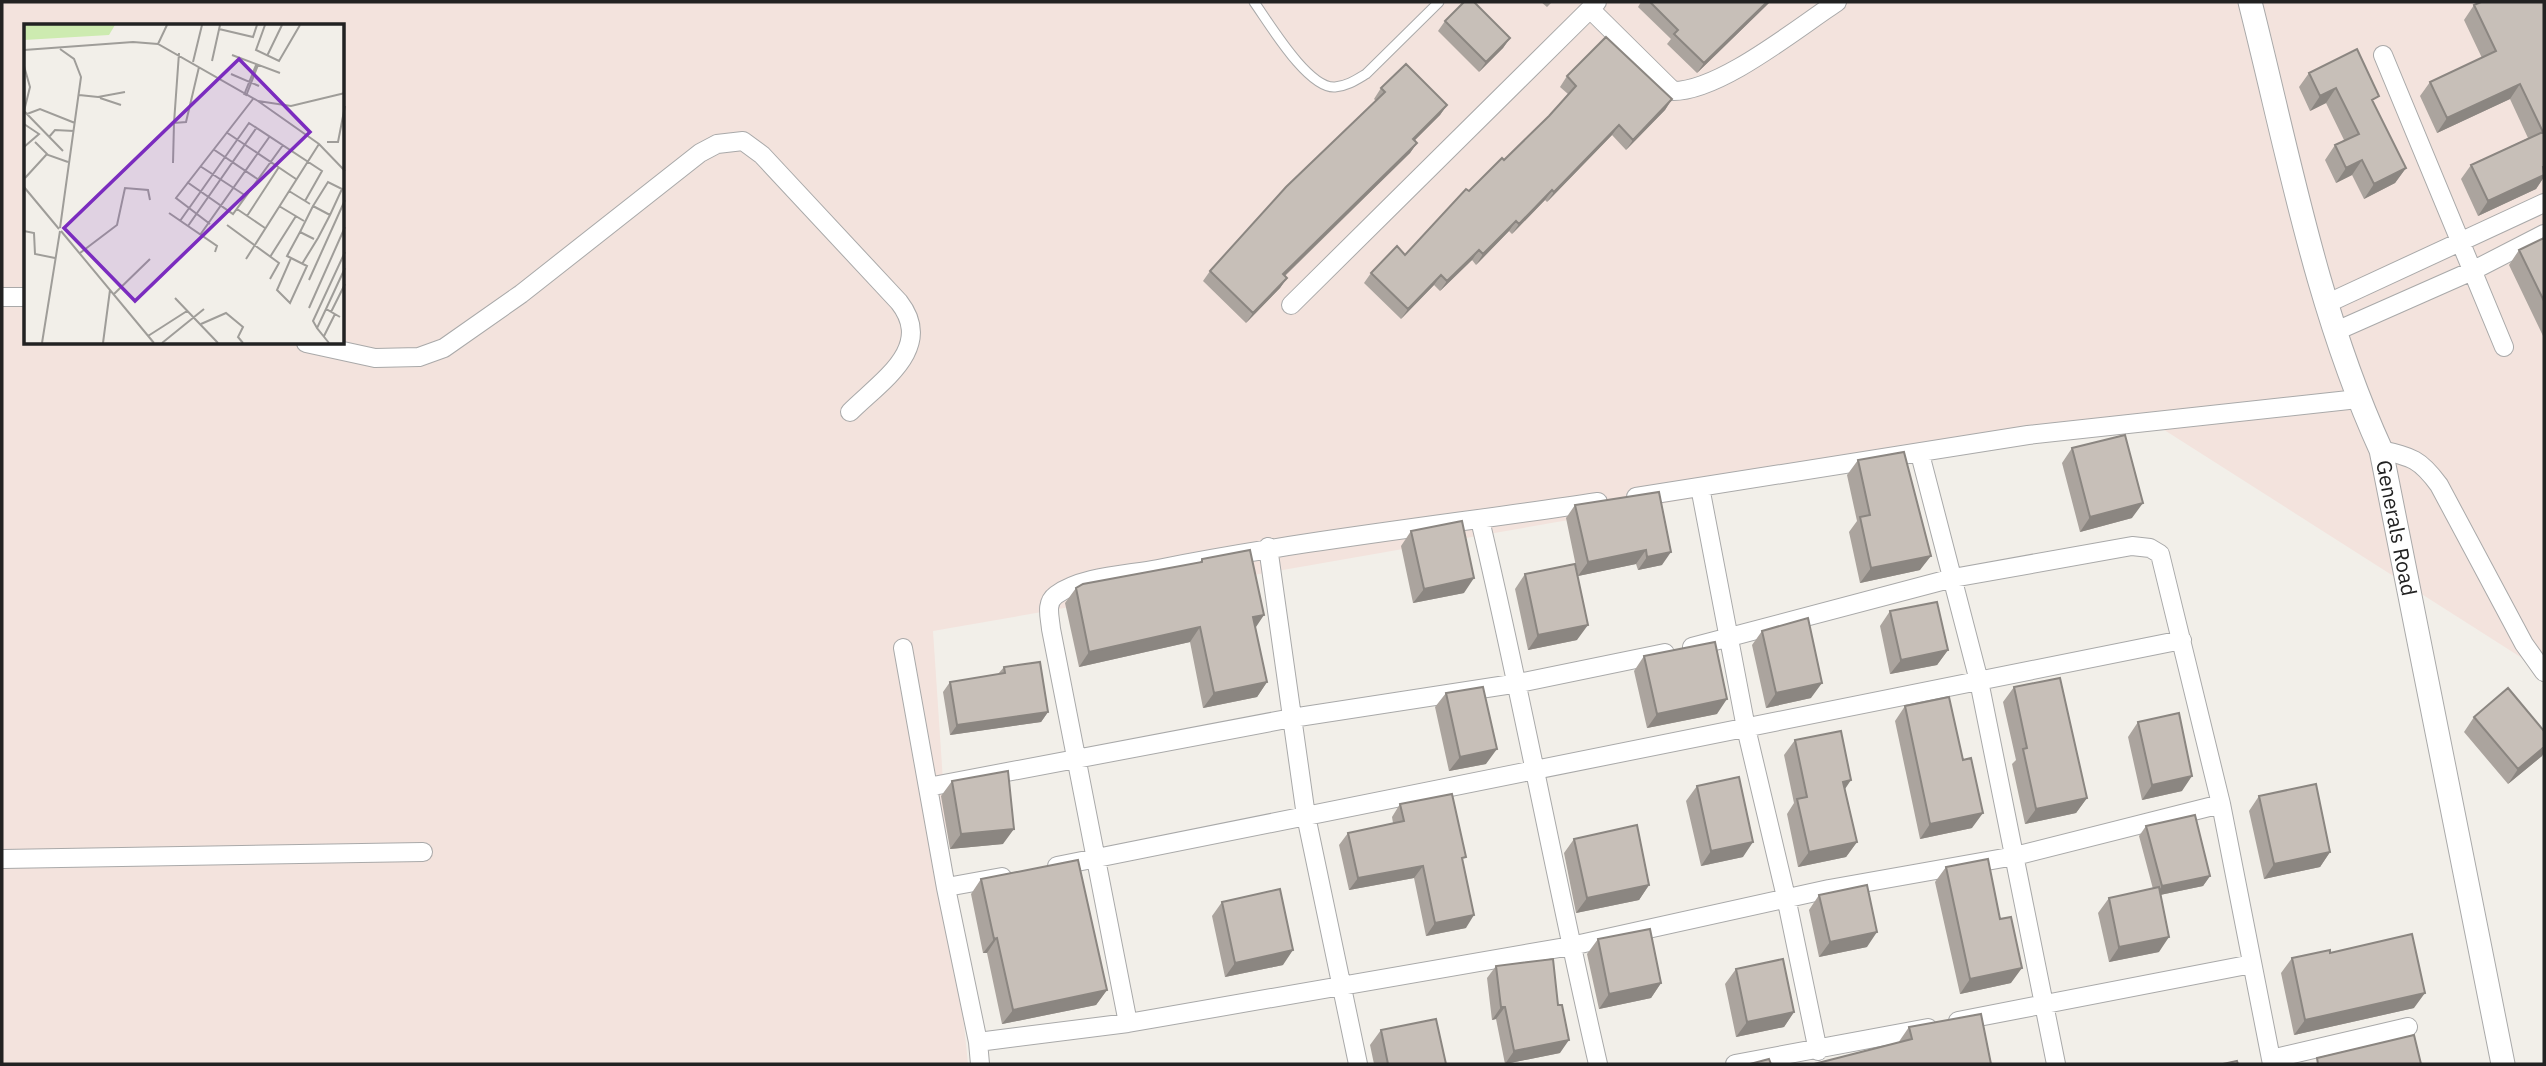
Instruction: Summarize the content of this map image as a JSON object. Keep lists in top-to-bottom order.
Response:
{
  "streets": {
    "street": ["Generals Road"]
  }
}
